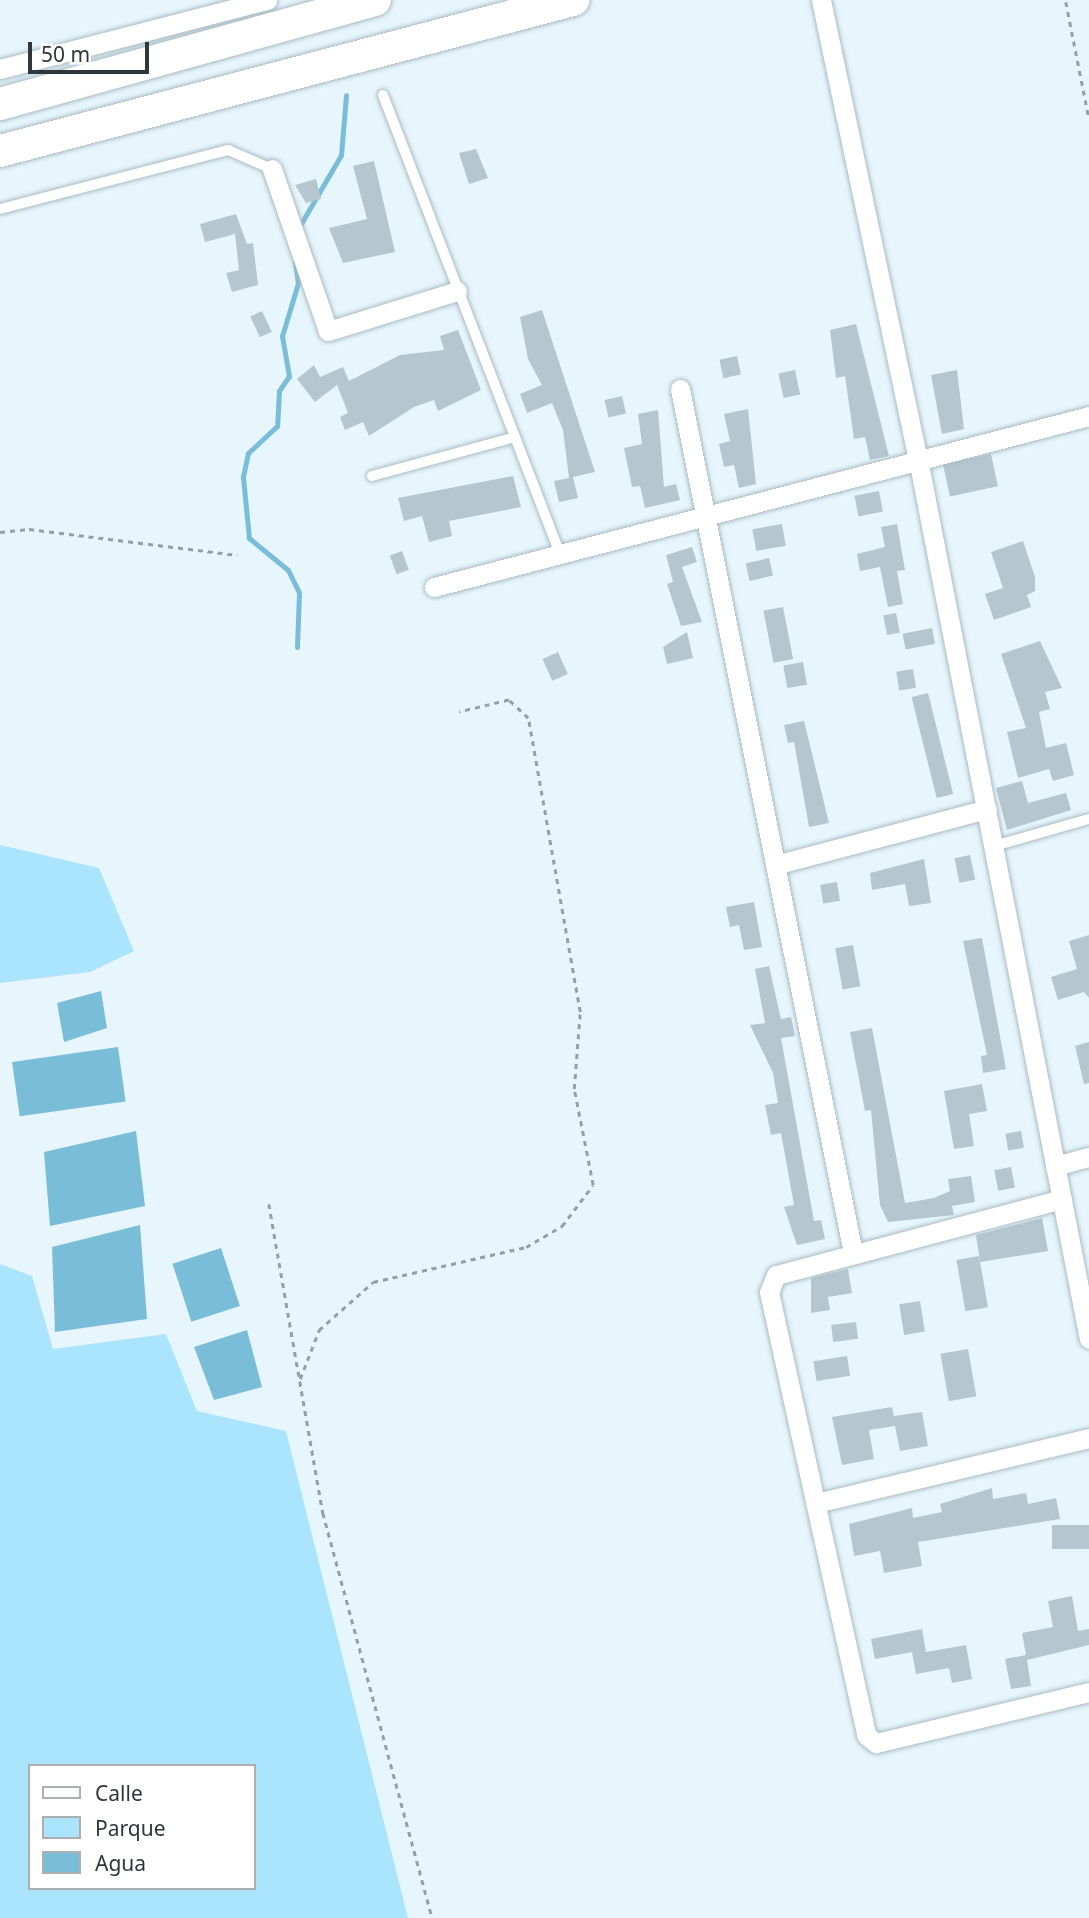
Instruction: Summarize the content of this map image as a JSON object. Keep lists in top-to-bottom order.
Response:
{
  "legend": ["Calle", "Parque", "Agua"],
  "scale_bar": "50 m"
}
